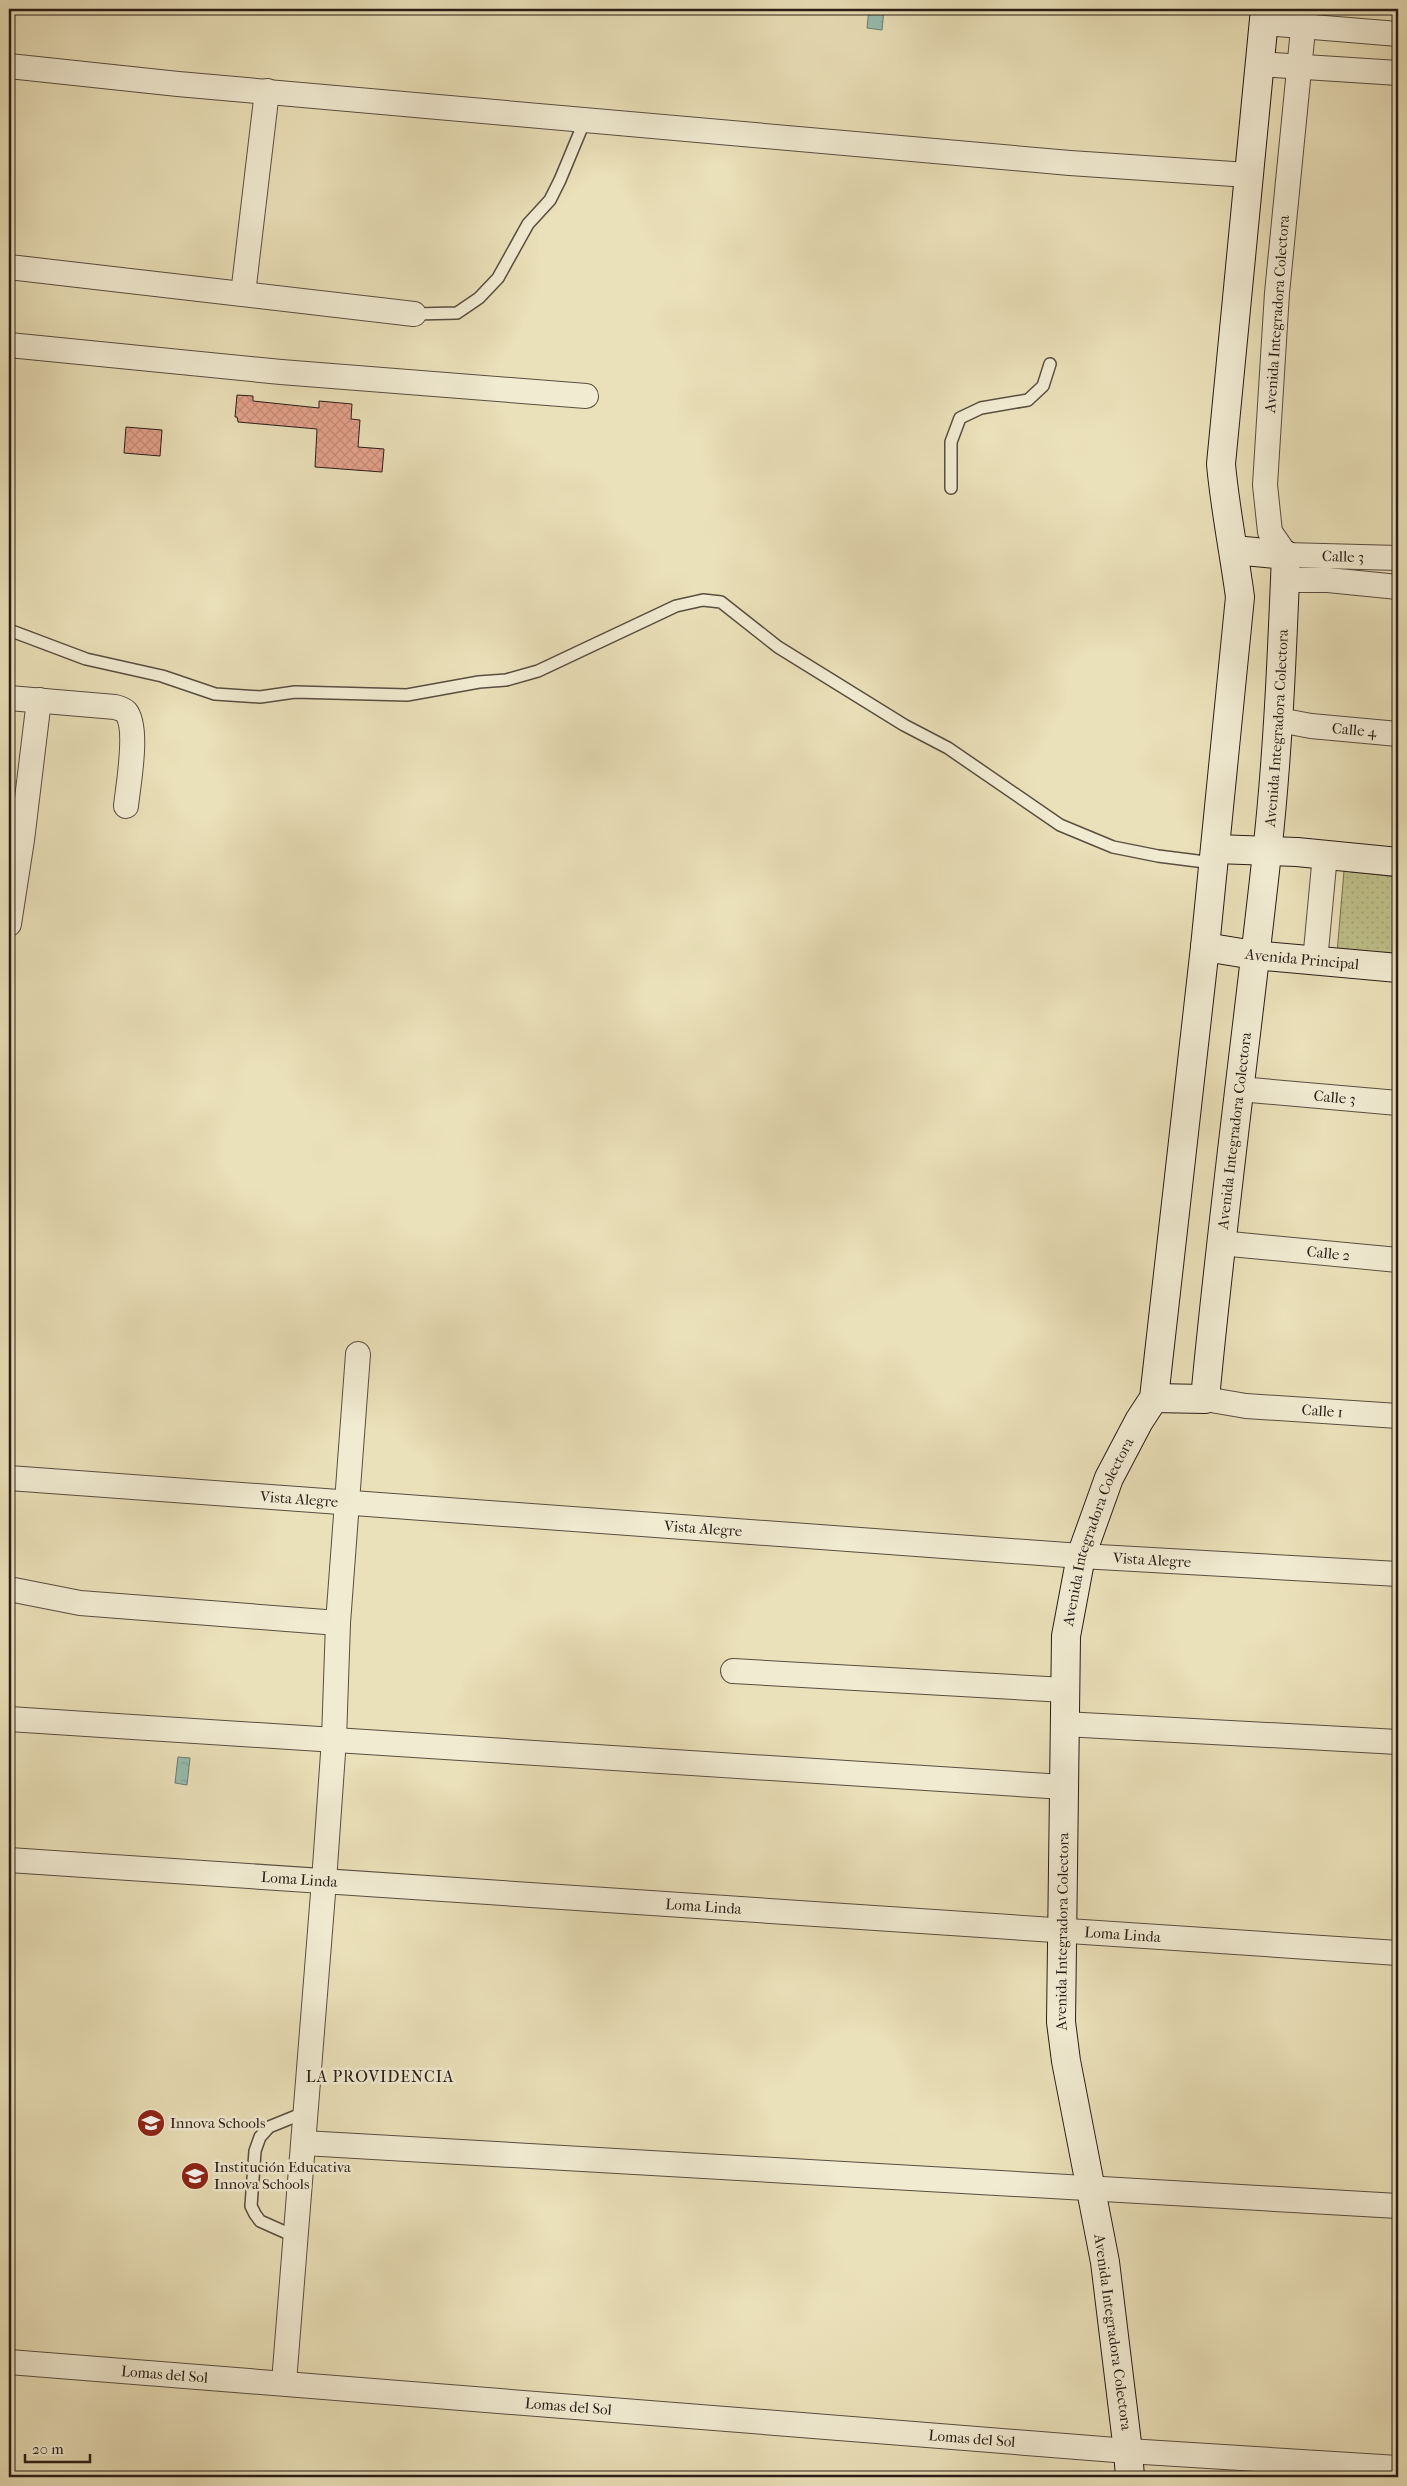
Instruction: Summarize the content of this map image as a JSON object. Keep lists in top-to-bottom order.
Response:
{
  "streets": {
    "street": [
      "Avenida Integradora Colectora",
      "Calle 3",
      "Calle 4",
      "Avenida Principal",
      "Calle 2",
      "Calle 1",
      "Vista Alegre",
      "Loma Linda",
      "Lomas del Sol"
    ]
  },
  "crossings": [
    ["Avenida Integradora Colectora", "Calle 3"],
    ["Avenida Integradora Colectora", "Calle 4"],
    ["Avenida Integradora Colectora", "Avenida Principal"],
    ["Avenida Integradora Colectora", "Calle 2"],
    ["Avenida Integradora Colectora", "Calle 1"],
    ["Avenida Integradora Colectora", "Vista Alegre"],
    ["Avenida Integradora Colectora", "Loma Linda"],
    ["Avenida Integradora Colectora", "Lomas del Sol"]
  ],
  "districts": ["LA PROVIDENCIA"],
  "places": {
    "school or university": ["Innova Schools", "Institución Educativa Innova Schools"]
  },
  "scale_bar": "20 m"
}
